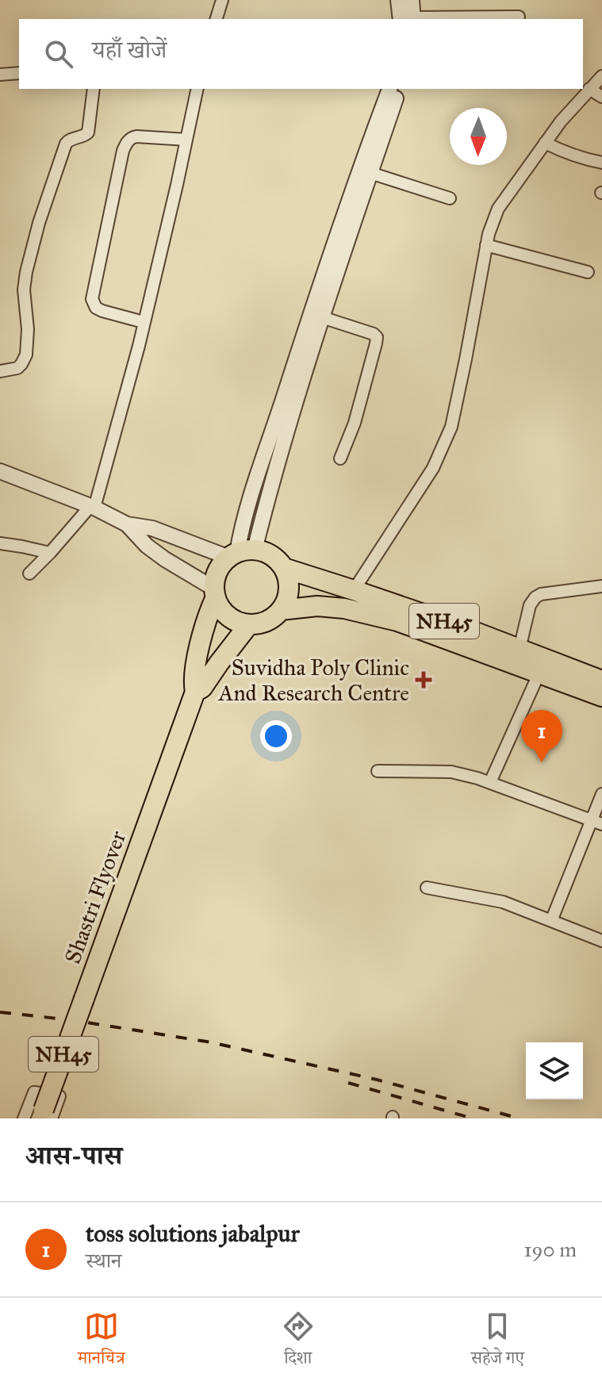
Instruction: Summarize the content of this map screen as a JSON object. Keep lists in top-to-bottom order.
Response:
{
  "streets": {
    "highway": ["NH45", "Shastri Flyover"]
  },
  "crossings": [
    ["NH45", "Shastri Flyover"]
  ],
  "places": {
    "health": ["Suvidha Poly Clinic And Research Centre"]
  },
  "north": "bottom",
  "page": {
    "search": "यहाँ खोजें",
    "pins": "1",
    "heading": "आस-पास",
    "list": [
      {
        "mark": "1",
        "name": "toss solutions jabalpur",
        "note": "स्थान",
        "value": "190 m"
      }
    ],
    "nav": ["मानचित्र", "दिशा", "सहेजे गए"]
  }
}
